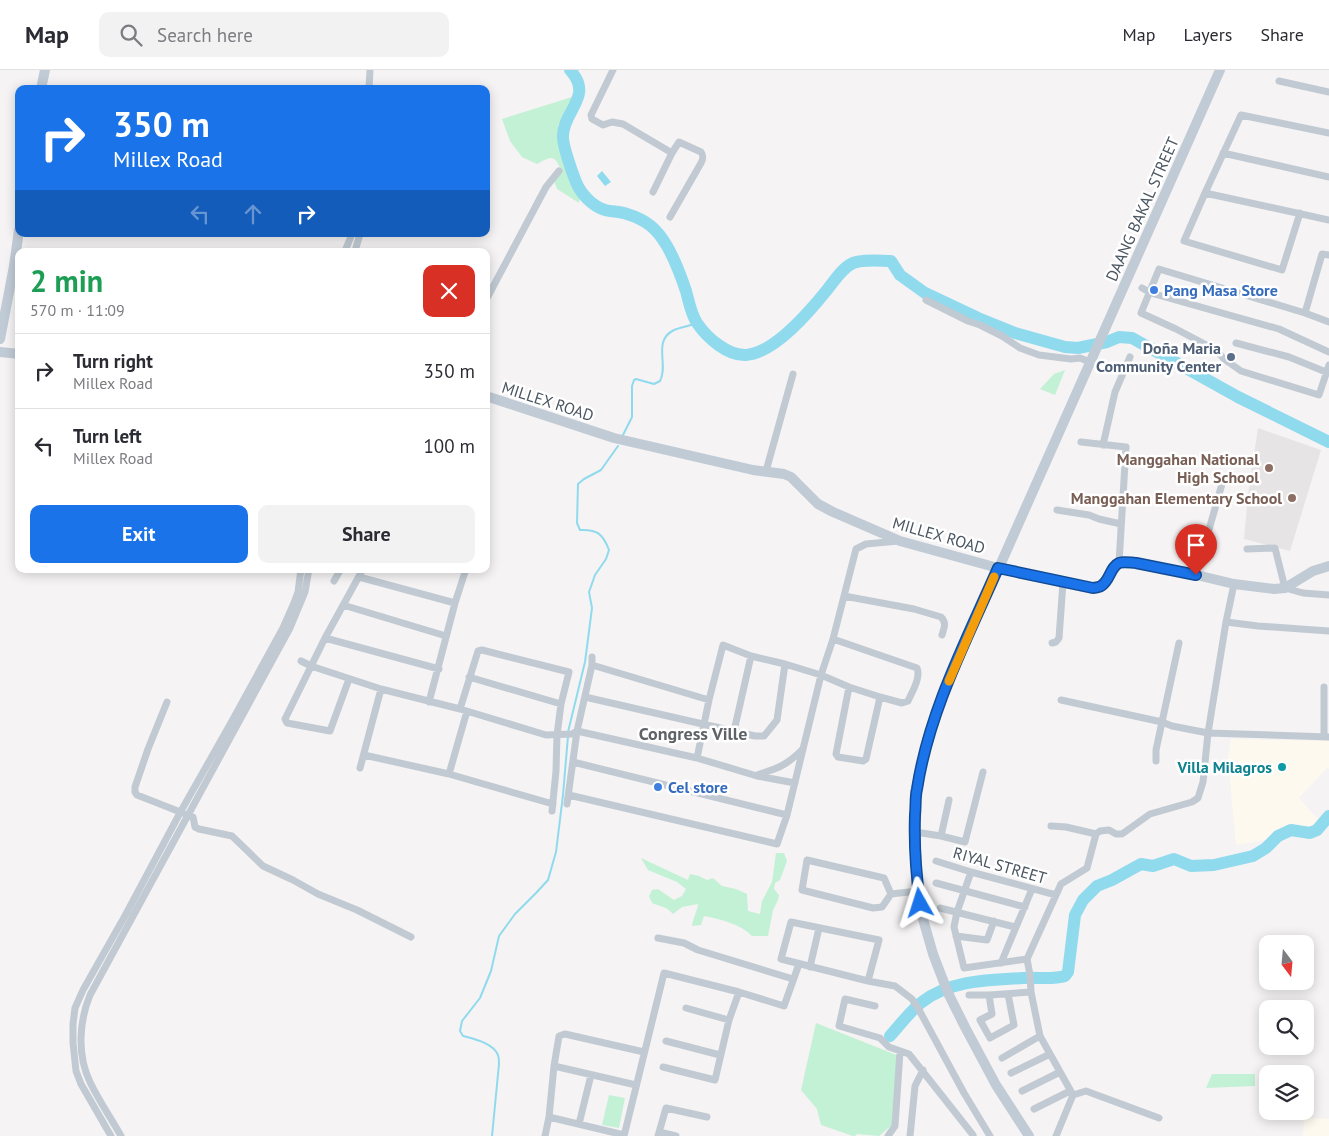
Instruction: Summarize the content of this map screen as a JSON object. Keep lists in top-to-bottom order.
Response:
{
  "streets": {
    "street": ["DAANG BAKAL STREET", "MILLEX ROAD", "RIYAL STREET"]
  },
  "crossings": [
    ["DAANG BAKAL STREET", "MILLEX ROAD"]
  ],
  "districts": ["Congress Ville"],
  "places": [
    "Pang Masa Store",
    "Doña Maria Community Center",
    "Manggahan National High School",
    "Manggahan Elementary School",
    "Villa Milagros",
    "Cel store"
  ],
  "north": "bottom",
  "page": {
    "header": "Map",
    "search": "Search here",
    "nav": ["Map", "Layers", "Share"],
    "turn": ["350 m", "Millex Road"],
    "heading": ["2 min", "570 m · 11:09"],
    "list": [
      {
        "name": "Turn right",
        "note": "Millex Road",
        "value": "350 m"
      },
      {
        "name": "Turn left",
        "note": "Millex Road",
        "value": "100 m"
      }
    ],
    "buttons": ["Exit", "Share"]
  }
}
